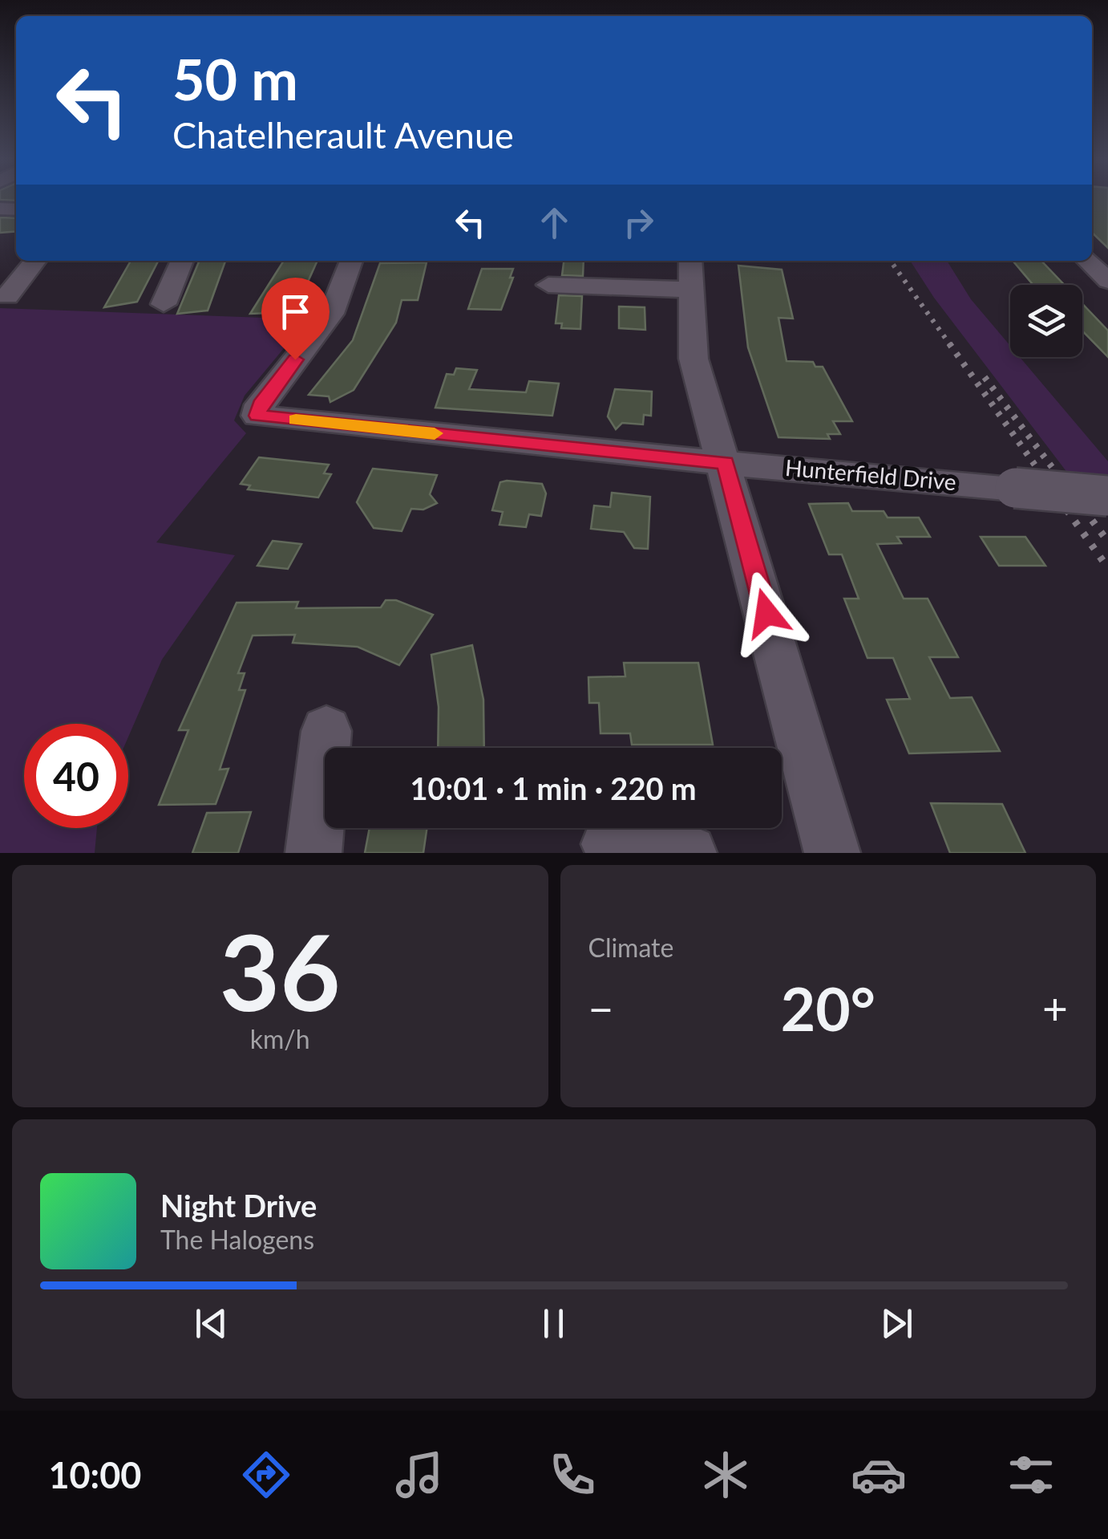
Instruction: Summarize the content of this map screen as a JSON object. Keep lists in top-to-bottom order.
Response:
{
  "streets": {
    "street": ["Hunterfield Drive"]
  },
  "page": {
    "turn": ["50 m", "Chatelherault Avenue"],
    "limit": "40",
    "trip": "10:01 · 1 min · 220 m",
    "tile": [
      ["36", "km/h"],
      "Climate"
    ],
    "heat": ["−", "20°", "+"],
    "song": ["Night Drive", "The Halogens"],
    "tabs": "10:00"
  }
}
